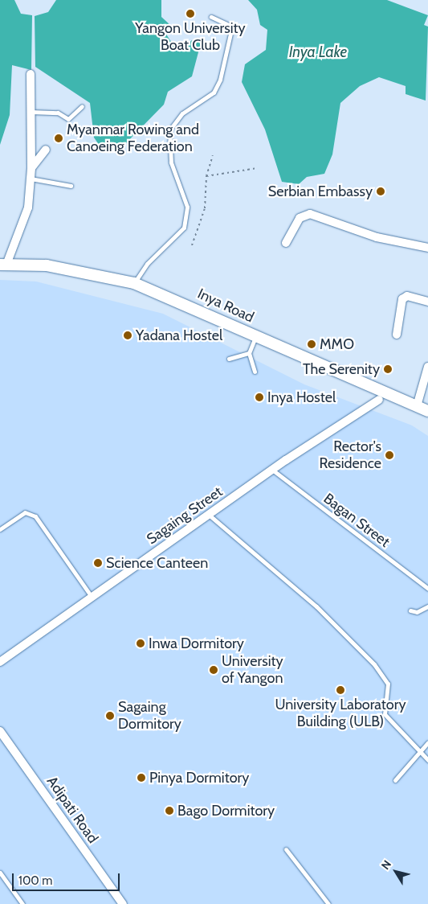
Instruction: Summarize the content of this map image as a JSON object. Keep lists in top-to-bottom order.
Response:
{
  "streets": {
    "main road": ["Inya Road"],
    "street": ["Sagaing Street", "Adipati Road"],
    "lane": ["Bagan Street"]
  },
  "crossings": [
    ["Inya Road", "Sagaing Street"],
    ["Sagaing Street", "Bagan Street"]
  ],
  "water": ["Inya Lake"],
  "places": [
    "Yangon University Boat Club",
    "Myanmar Rowing and Canoeing Federation",
    "Serbian Embassy",
    "Yadana Hostel",
    "MMO",
    "The Serenity",
    "Inya Hostel",
    "Rector's Residence",
    "Science Canteen",
    "Inwa Dormitory",
    "University of Yangon",
    "University Laboratory Building (ULB)",
    "Sagaing Dormitory",
    "Pinya Dormitory",
    "Bago Dormitory"
  ],
  "scale_bar": "100 m",
  "north": "top left"
}
